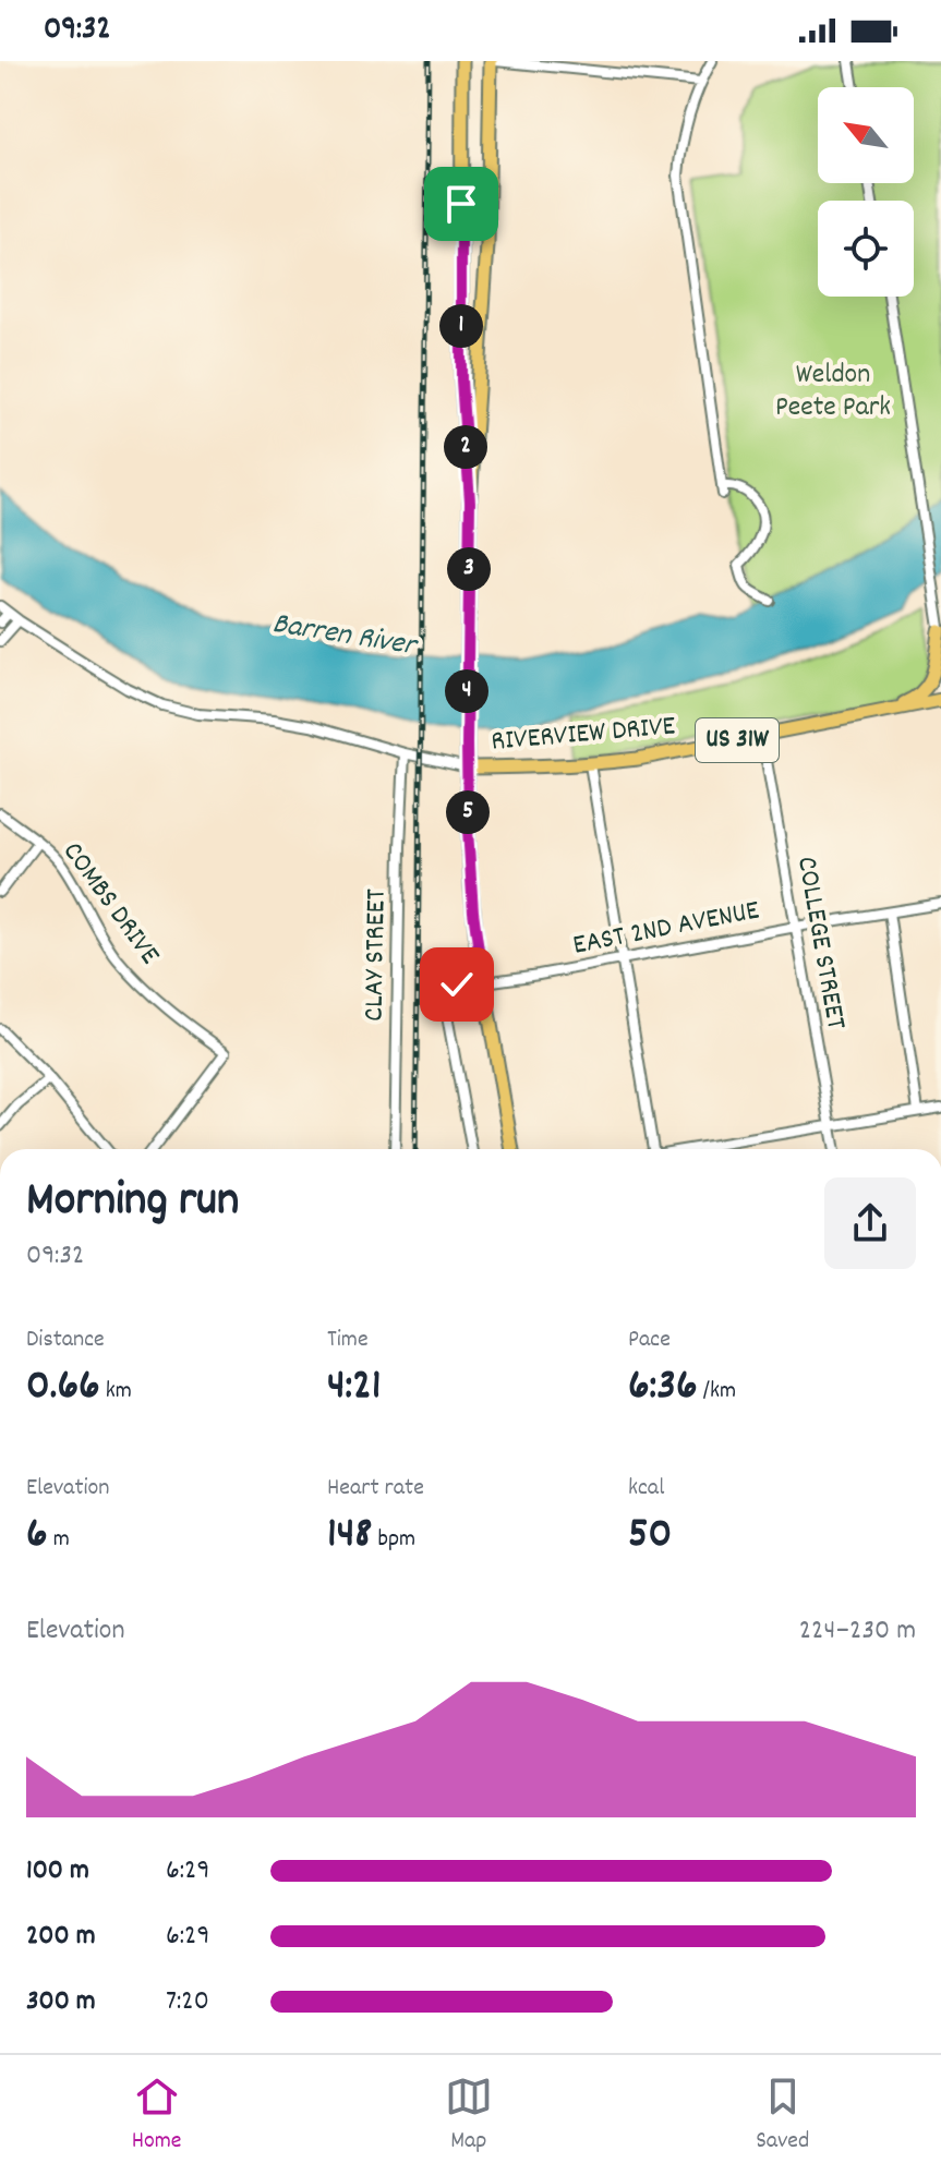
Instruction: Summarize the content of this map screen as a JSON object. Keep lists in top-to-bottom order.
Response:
{
  "streets": {
    "main road": ["RIVERVIEW DRIVE", "US 31W"],
    "street": [
      "COMBS DRIVE",
      "EAST 2ND AVENUE",
      "COLLEGE STREET",
      "CLAY STREET"
    ]
  },
  "crossings": [
    ["RIVERVIEW DRIVE", "COLLEGE STREET"],
    ["RIVERVIEW DRIVE", "CLAY STREET"],
    ["EAST 2ND AVENUE", "COLLEGE STREET"]
  ],
  "water": ["Barren River"],
  "parks": ["Weldon Peete Park"],
  "north": "top left",
  "page": {
    "status": "09:32",
    "pins": [
      "1",
      "2",
      "3",
      "4",
      "5"
    ],
    "heading": ["Morning run", "09:32"],
    "stats": [
      ["Distance", "0.66 km"],
      ["Time", "4:21"],
      ["Pace", "6:36 /km"],
      ["Elevation", "6 m"],
      ["Heart rate", "148 bpm"],
      ["kcal", "50"]
    ],
    "chart": ["Elevation", "224–230 m"],
    "list": [
      {
        "name": "100 m",
        "note": "6:29"
      },
      {
        "name": "200 m",
        "note": "6:29"
      },
      {
        "name": "300 m",
        "note": "7:20"
      }
    ],
    "tabs": ["Home", "Map", "Saved"]
  }
}
